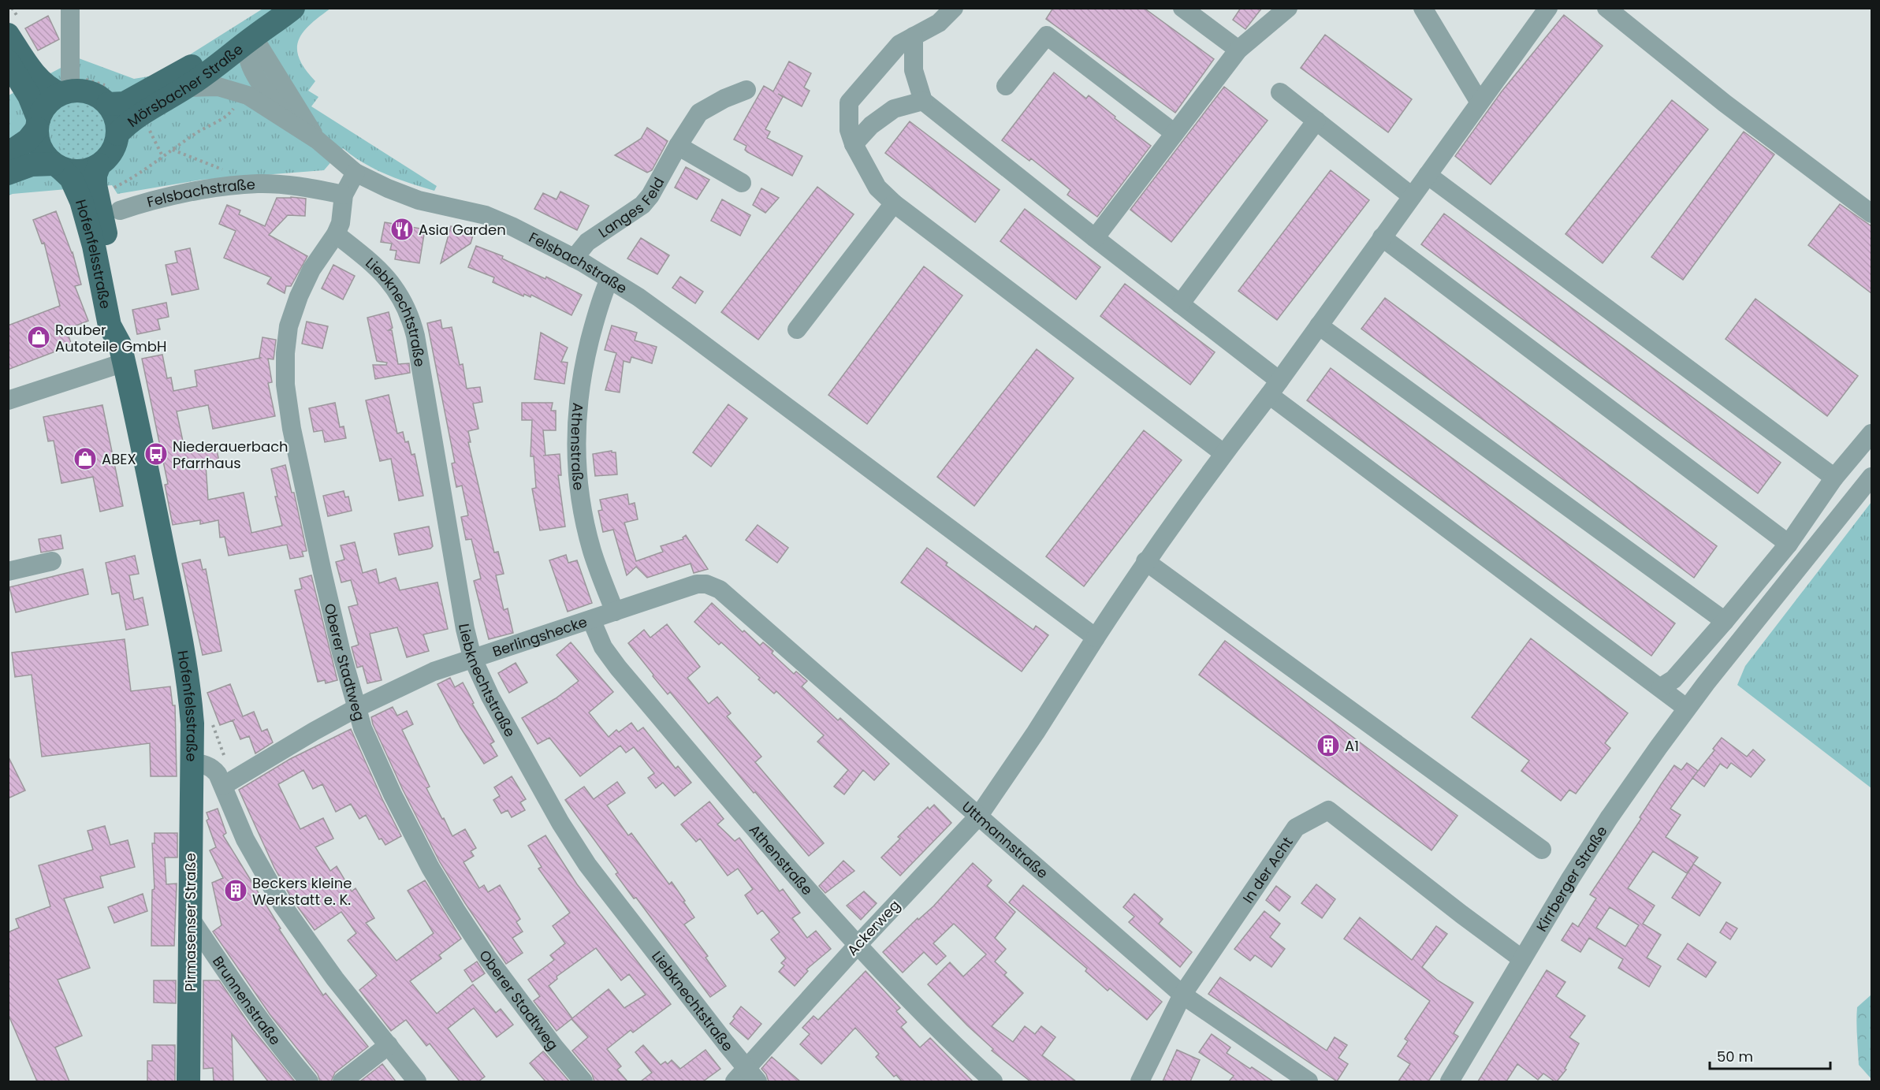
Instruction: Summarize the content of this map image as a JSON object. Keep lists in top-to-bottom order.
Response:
{
  "streets": {
    "main road": ["Mörsbacher Straße", "Hofenfelsstraße", "Pirmasenser Straße"],
    "street": [
      "Felsbachstraße",
      "Langes Feld",
      "Liebknechtstraße",
      "Athenstraße",
      "Berlingshecke",
      "Oberer Stadtweg",
      "Uttmannstraße",
      "In der Acht",
      "Kirrberger Straße",
      "Ackerweg",
      "Brunnenstraße"
    ]
  },
  "crossings": [
    ["Mörsbacher Straße", "Felsbachstraße"],
    ["Mörsbacher Straße", "Hofenfelsstraße"],
    ["Felsbachstraße", "Langes Feld"],
    ["Felsbachstraße", "Athenstraße"],
    ["Felsbachstraße", "Oberer Stadtweg"],
    ["Felsbachstraße", "Ackerweg"],
    ["Hofenfelsstraße", "Berlingshecke"],
    ["Hofenfelsstraße", "Pirmasenser Straße"],
    ["Liebknechtstraße", "Berlingshecke"],
    ["Liebknechtstraße", "Oberer Stadtweg"],
    ["Liebknechtstraße", "Ackerweg"],
    ["Athenstraße", "Berlingshecke"],
    ["Athenstraße", "Ackerweg"],
    ["Berlingshecke", "Oberer Stadtweg"],
    ["Berlingshecke", "Uttmannstraße"],
    ["Uttmannstraße", "In der Acht"],
    ["Uttmannstraße", "Ackerweg"],
    ["In der Acht", "Kirrberger Straße"],
    ["Pirmasenser Straße", "Brunnenstraße"]
  ],
  "places": {
    "restaurant": ["Asia Garden"],
    "shop": ["Rauber Autoteile GmbH", "ABEX"],
    "bus stop": ["Niederauerbach Pfarrhaus"],
    "building": ["A1", "Beckers kleine Werkstatt e. K."]
  },
  "scale_bar": "50 m"
}
